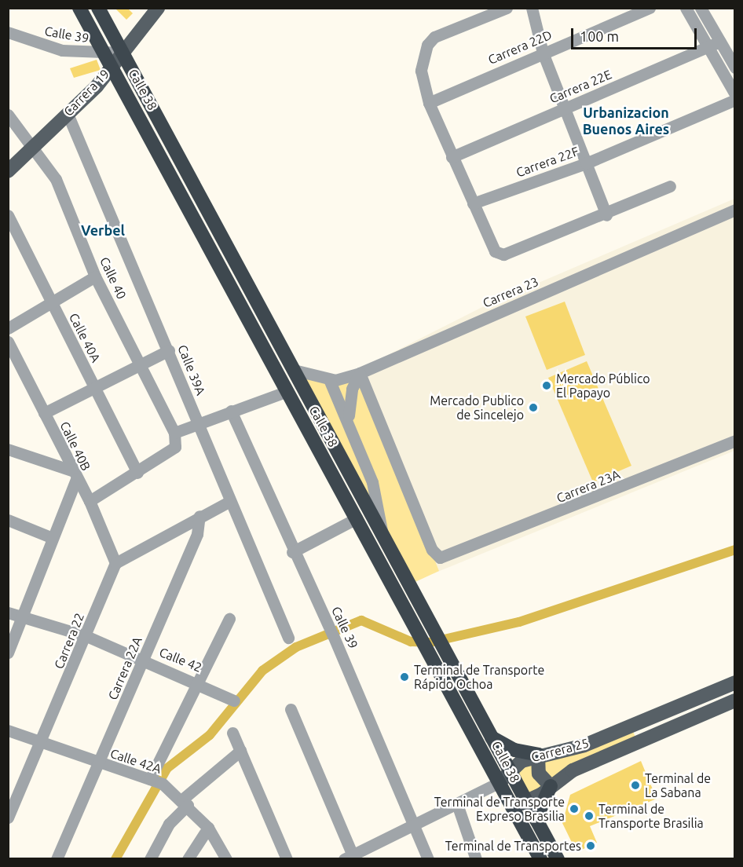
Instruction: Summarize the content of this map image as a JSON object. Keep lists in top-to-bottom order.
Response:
{
  "streets": {
    "highway": ["Calle 38"],
    "main road": ["Carrera 19", "Carrera 25"],
    "street": [
      "Calle 39",
      "Carrera 22D",
      "Carrera 22E",
      "Carrera 22F",
      "Calle 40",
      "Carrera 23",
      "Calle 40A",
      "Calle 39A",
      "Calle 40B",
      "Carrera 23A",
      "Carrera 22",
      "Calle 42",
      "Carrera 22A",
      "Calle 42A"
    ]
  },
  "crossings": [
    ["Calle 39", "Calle 38"],
    ["Calle 39", "Carrera 19"],
    ["Calle 39", "Carrera 25"],
    ["Calle 38", "Carrera 19"],
    ["Calle 38", "Carrera 23"],
    ["Calle 38", "Carrera 25"],
    ["Carrera 19", "Calle 40"],
    ["Carrera 19", "Calle 39A"],
    ["Carrera 23", "Carrera 23A"],
    ["Calle 40B", "Carrera 22"],
    ["Carrera 22", "Calle 42"],
    ["Carrera 22", "Calle 42A"],
    ["Calle 42", "Carrera 22A"],
    ["Carrera 22A", "Calle 42A"]
  ],
  "districts": ["Urbanizacion Buenos Aires", "Verbel"],
  "places": [
    "Mercado Público El Papayo",
    "Mercado Publico de Sincelejo",
    "Terminal de Transporte Rápido Ochoa",
    "Terminal de La Sabana",
    "Terminal de Transporte Expreso Brasilia",
    "Terminal de Transporte Brasilia",
    "Terminal de Transportes"
  ],
  "scale_bar": "100 m"
}
